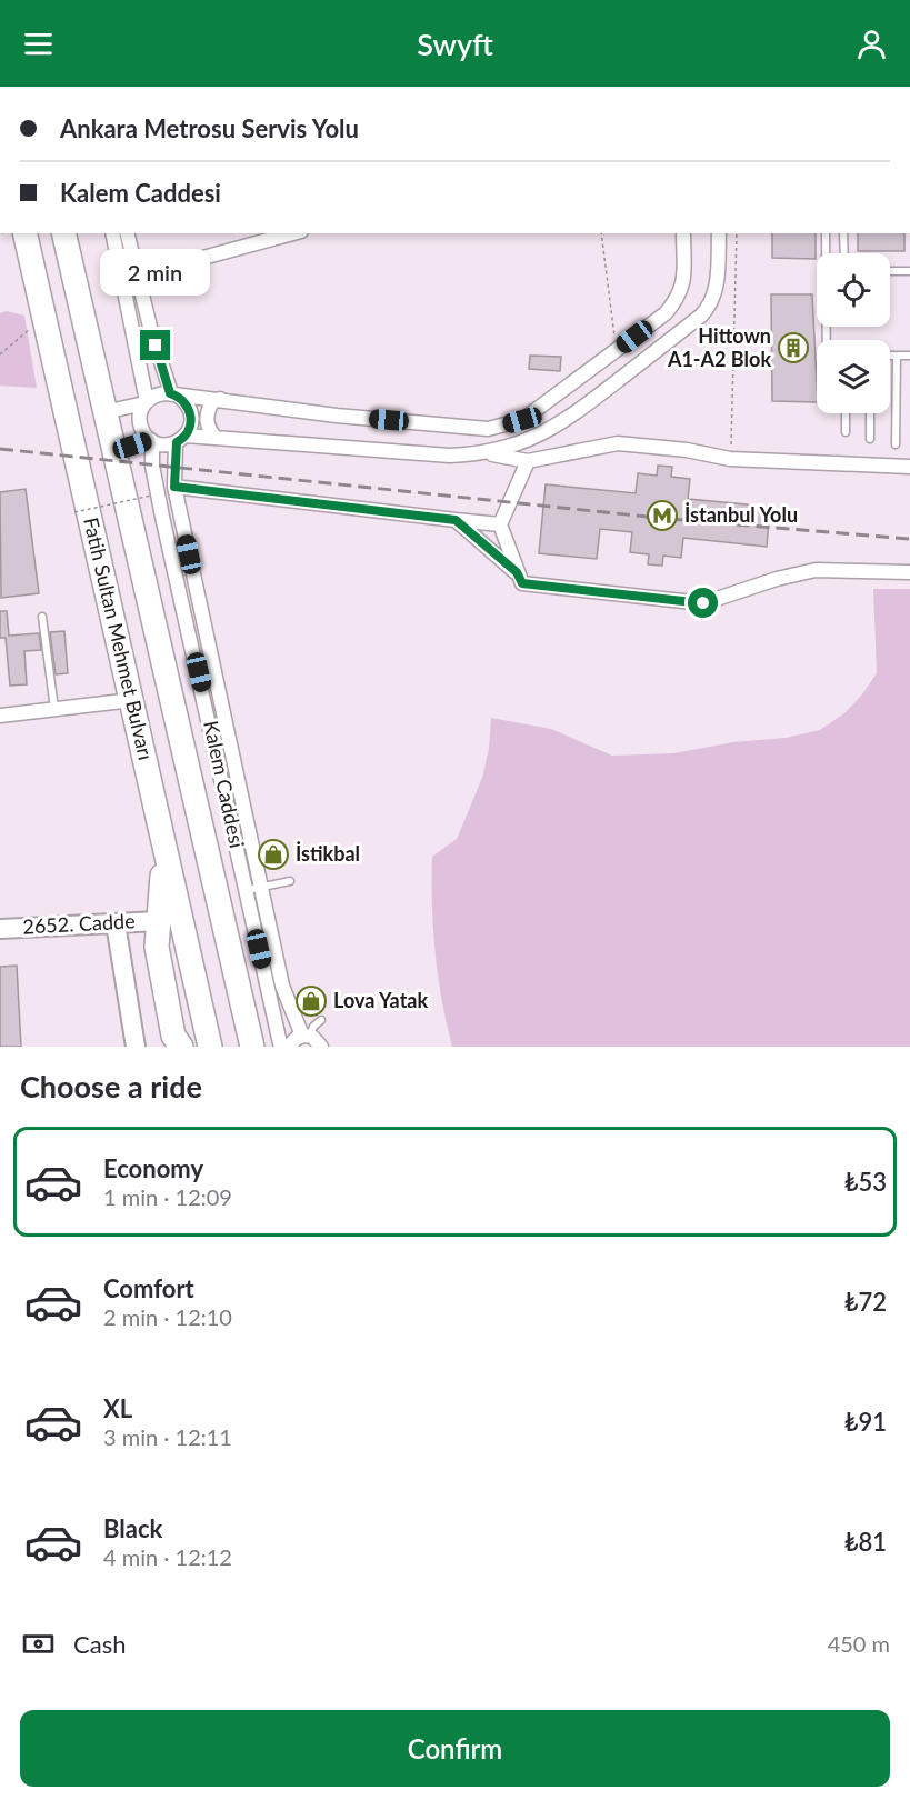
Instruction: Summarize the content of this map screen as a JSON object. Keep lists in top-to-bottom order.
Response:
{
  "streets": {
    "highway": ["Fatih Sultan Mehmet Bulvarı"],
    "street": ["Kalem Caddesi", "2652. Cadde"]
  },
  "places": {
    "building": ["Hittown A1-A2 Blok"],
    "metro station": ["İstanbul Yolu"],
    "shop": ["İstikbal", "Lova Yatak"]
  },
  "page": {
    "header": "Swyft",
    "banner": ["Ankara Metrosu Servis Yolu", "Kalem Caddesi"],
    "bubble": "2 min",
    "heading": "Choose a ride",
    "list": [
      {
        "name": "Economy",
        "note": "1 min · 12:09",
        "value": "₺53"
      },
      {
        "name": "Comfort",
        "note": "2 min · 12:10",
        "value": "₺72"
      },
      {
        "name": "XL",
        "note": "3 min · 12:11",
        "value": "₺91"
      },
      {
        "name": "Black",
        "note": "4 min · 12:12",
        "value": "₺81"
      }
    ],
    "pay": ["Cash", "450 m"],
    "buttons": "Confirm"
  }
}
